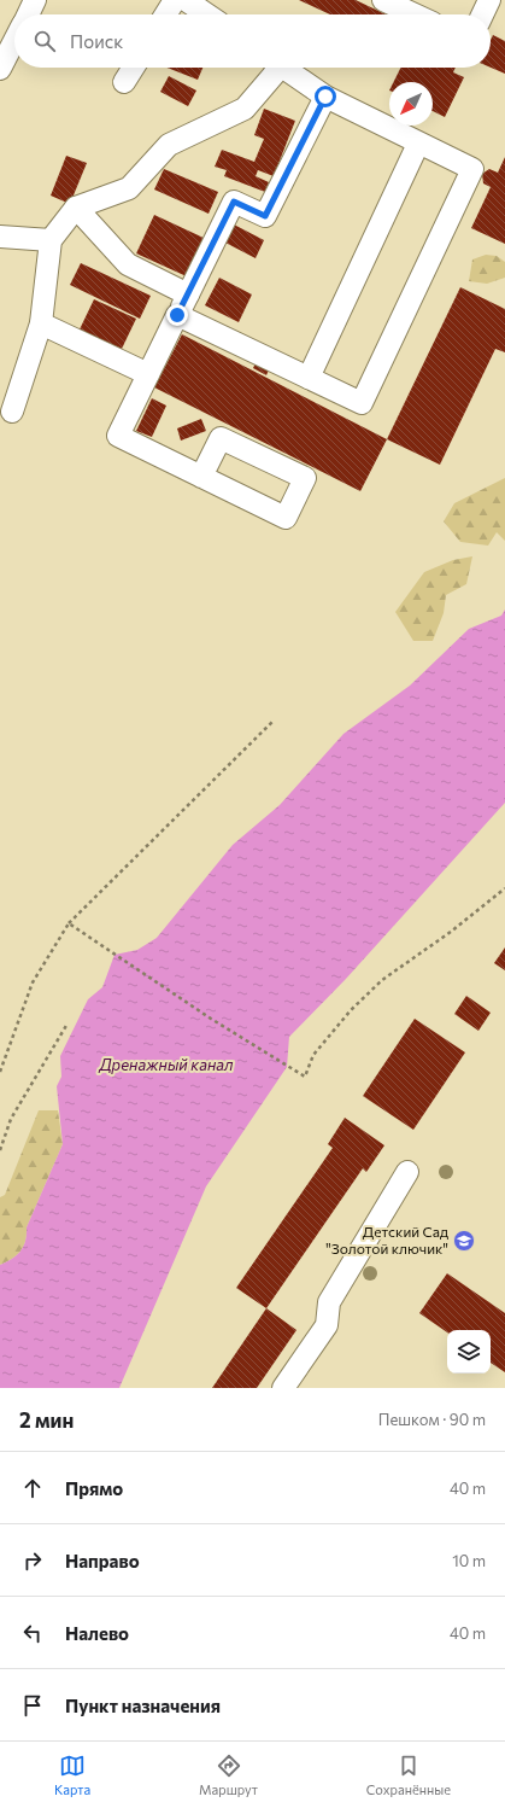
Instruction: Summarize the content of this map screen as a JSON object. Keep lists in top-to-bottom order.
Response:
{
  "water": ["Дренажный канал"],
  "places": {
    "school or university": ["Детский Сад \"Золотой ключик\""]
  },
  "north": "bottom left",
  "page": {
    "search": "Поиск",
    "heading": ["2 мин", "Пешком · 90 m"],
    "list": [
      ["Прямо", "40 m"],
      ["Направо", "10 m"],
      ["Налево", "40 m"],
      "Пункт назначения"
    ],
    "nav": ["Карта", "Маршрут", "Сохранённые"]
  }
}
